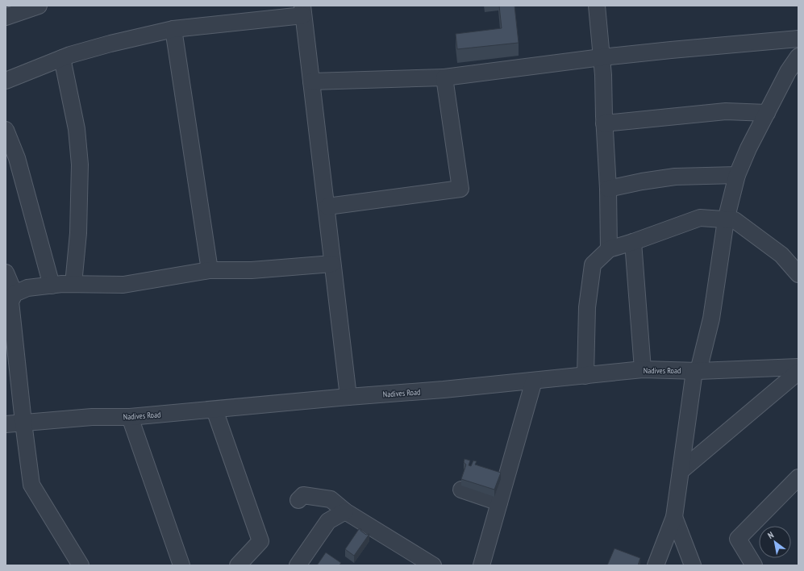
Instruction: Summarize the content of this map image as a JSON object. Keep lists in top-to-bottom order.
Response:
{
  "streets": {
    "street": ["Nadives Road"]
  },
  "north": "top left"
}
